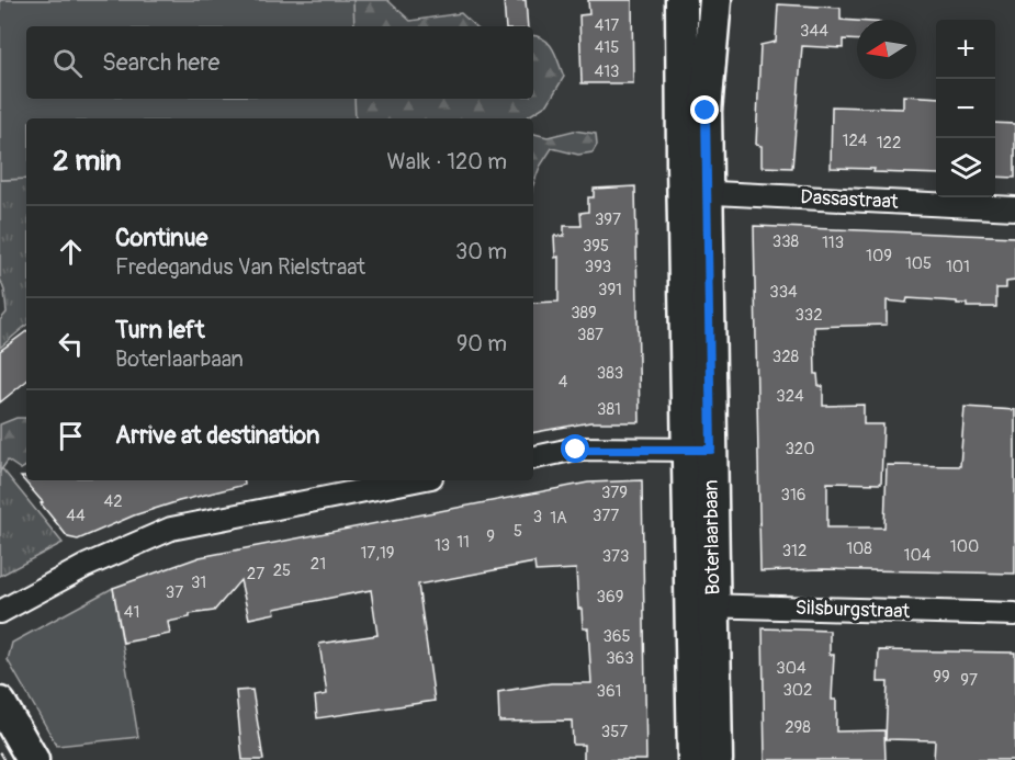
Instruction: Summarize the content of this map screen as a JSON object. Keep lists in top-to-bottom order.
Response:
{
  "streets": {
    "main road": ["Boterlaarbaan"],
    "street": ["Dassastraat", "Silsburgstraat"]
  },
  "crossings": [
    ["Dassastraat", "Boterlaarbaan"],
    ["Boterlaarbaan", "Silsburgstraat"]
  ],
  "house_numbers": [
    "417",
    "344",
    "415",
    "413",
    "124",
    "122",
    "397",
    "338",
    "113",
    "395",
    "109",
    "105",
    "393",
    "101",
    "391",
    "334",
    "389",
    "332",
    "387",
    "328",
    "383",
    "4",
    "324",
    "381",
    "320",
    "379",
    "316",
    "42",
    "44",
    "377",
    "3",
    "1A",
    "5",
    "9",
    "11",
    "13",
    "100",
    "108",
    "312",
    "17,19",
    "104",
    "373",
    "21",
    "25",
    "27",
    "31",
    "37",
    "369",
    "41",
    "365",
    "363",
    "304",
    "99",
    "97",
    "302",
    "361",
    "298",
    "357"
  ],
  "north": "left",
  "page": {
    "map_buttons": ["+", "−"],
    "search": "Search here",
    "heading": ["2 min", "Walk · 120 m"],
    "list": [
      ["Continue", "Fredegandus Van Rielstraat", "30 m"],
      ["Turn left", "Boterlaarbaan", "90 m"],
      "Arrive at destination"
    ]
  }
}
